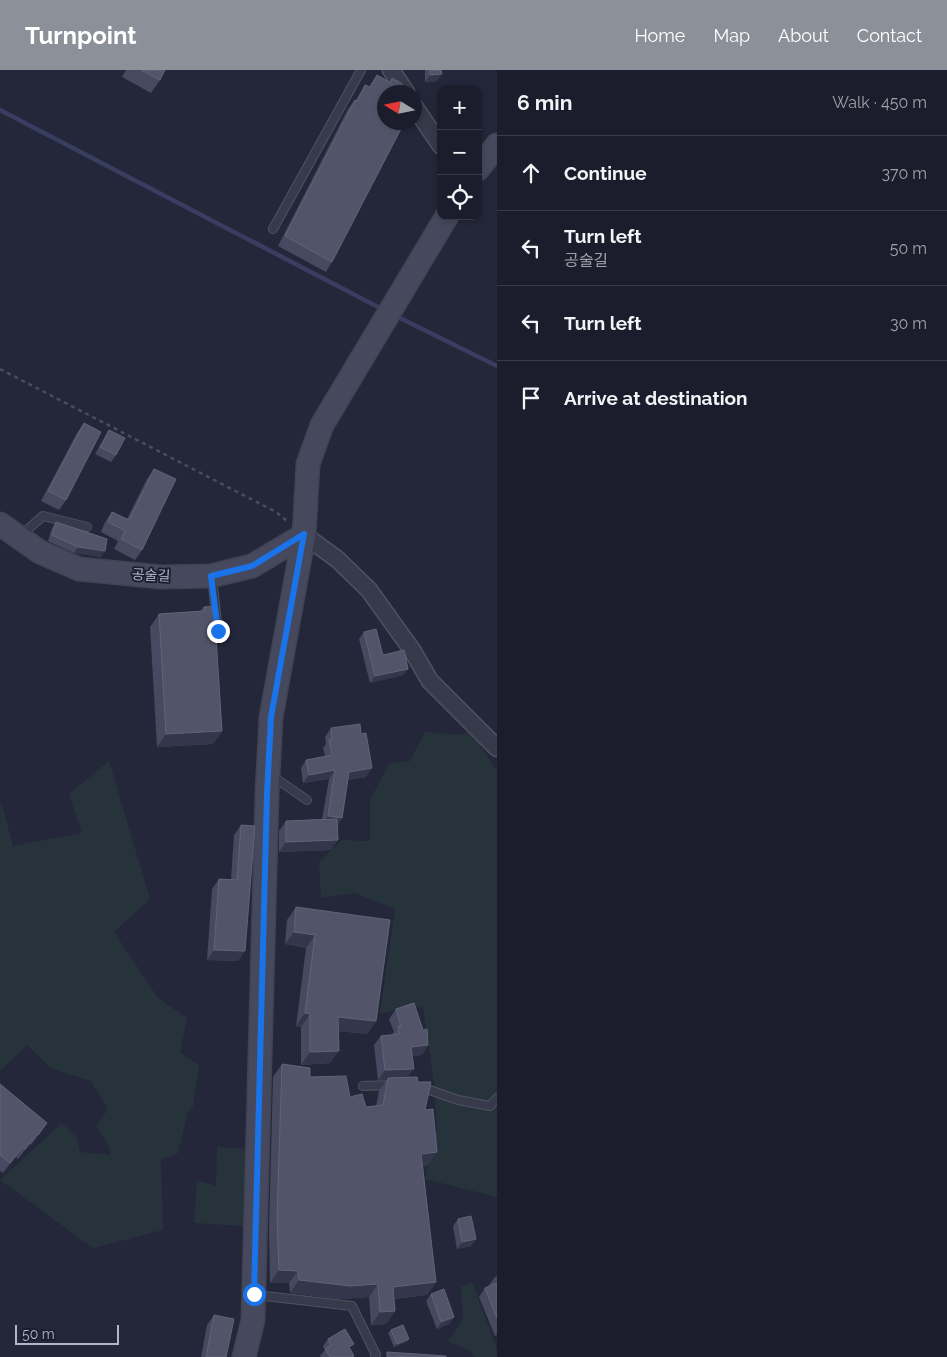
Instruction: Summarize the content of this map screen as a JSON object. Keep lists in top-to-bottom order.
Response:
{
  "streets": {
    "street": ["공술길"]
  },
  "scale_bar": "50 m",
  "north": "left",
  "page": {
    "header": "Turnpoint",
    "nav": [
      "Home",
      "Map",
      "About",
      "Contact"
    ],
    "heading": ["6 min", "Walk · 450 m"],
    "map_buttons": ["+", "−"],
    "list": [
      ["Continue", "370 m"],
      ["Turn left", "공술길", "50 m"],
      ["Turn left", "30 m"],
      "Arrive at destination"
    ],
    "scale": "50 m"
  }
}
